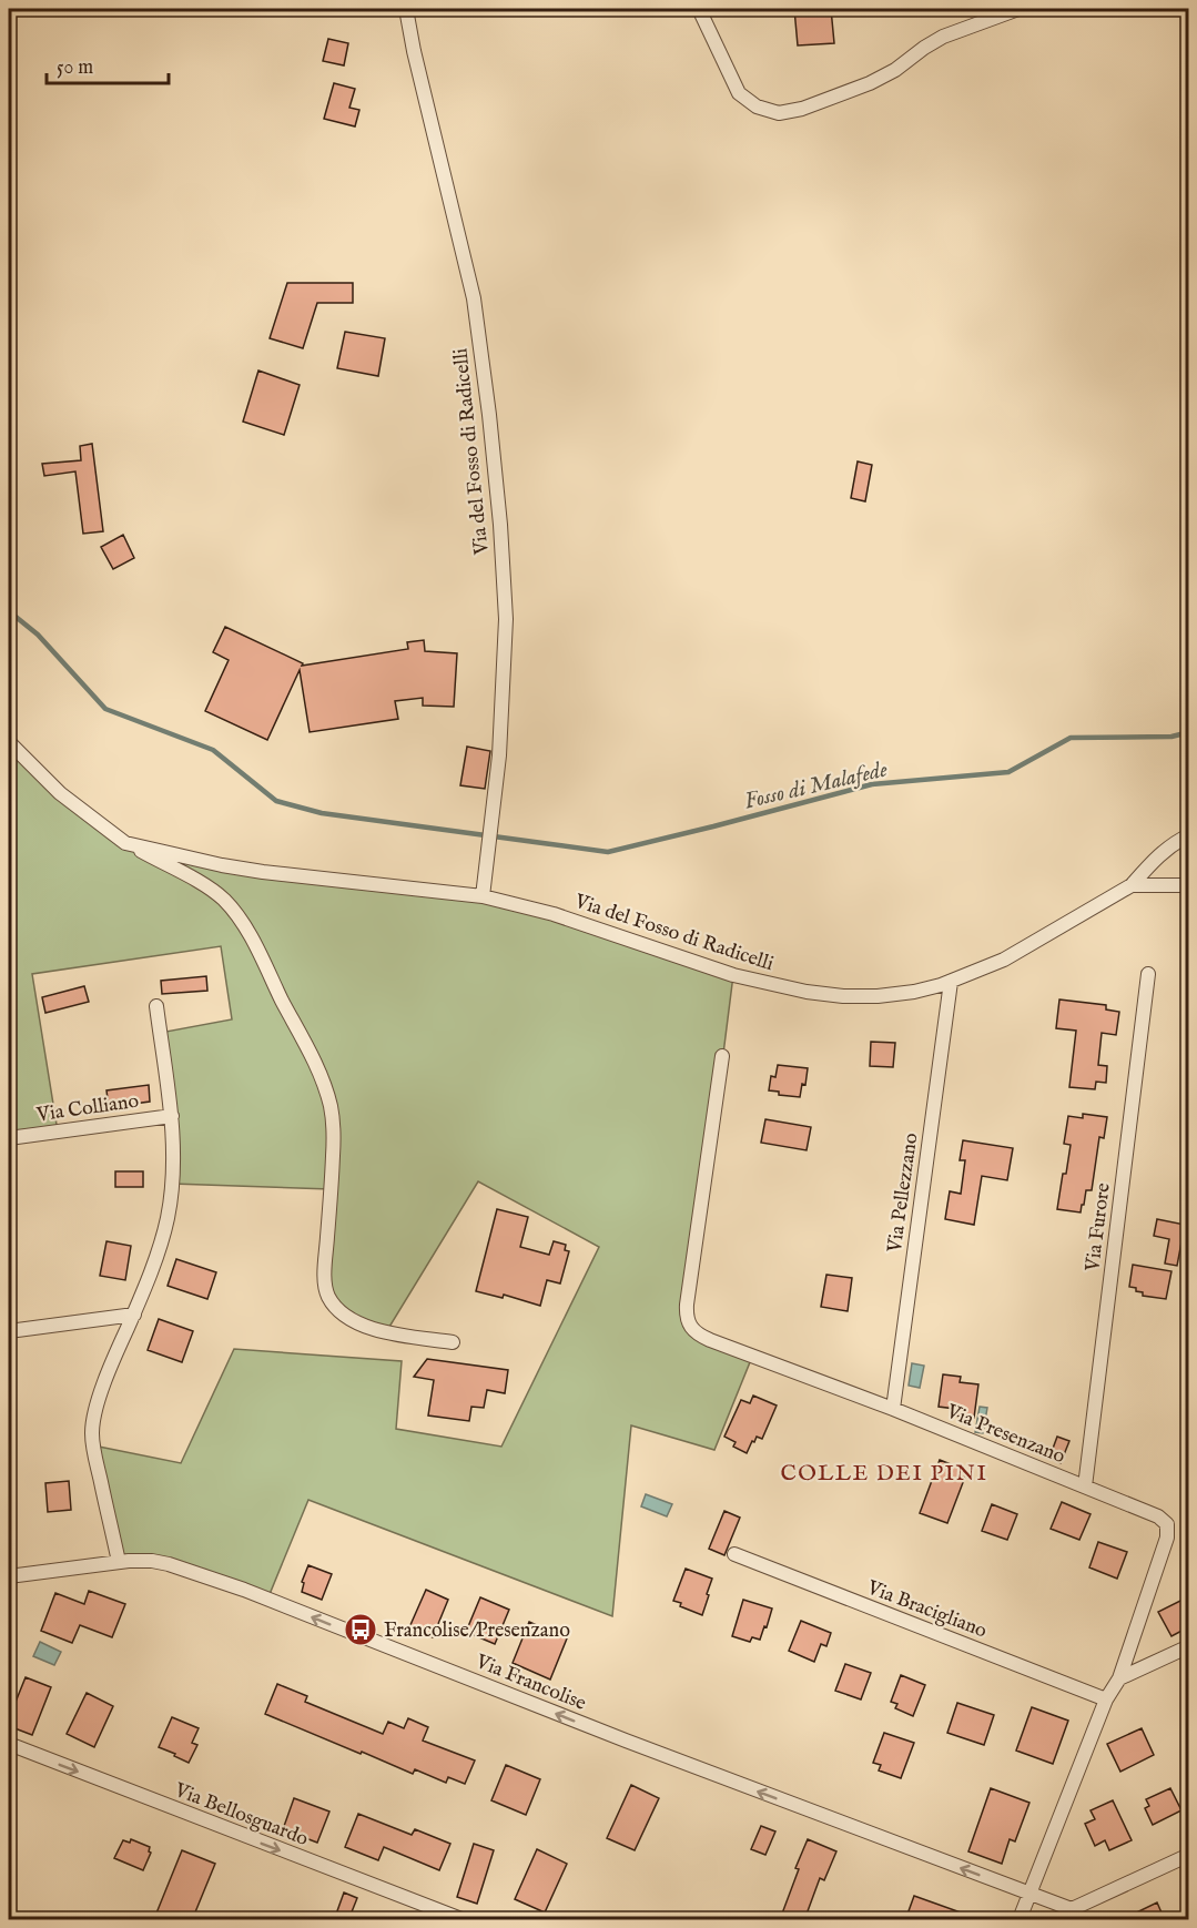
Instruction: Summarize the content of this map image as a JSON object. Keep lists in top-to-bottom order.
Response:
{
  "streets": {
    "street": [
      "Via del Fosso di Radicelli",
      "Via Colliano",
      "Via Pellezzano",
      "Via Furore",
      "Via Presenzano",
      "Via Bracigliano",
      "Via Francolise",
      "Via Bellosguardo"
    ]
  },
  "crossings": [
    ["Via del Fosso di Radicelli", "Via Pellezzano"],
    ["Via Pellezzano", "Via Presenzano"],
    ["Via Furore", "Via Presenzano"],
    ["Via Presenzano", "Via Bracigliano"],
    ["Via Presenzano", "Via Francolise"]
  ],
  "one_way": ["Via Francolise", "Via Bellosguardo"],
  "districts": ["COLLE DEI PINI"],
  "water": ["Fosso di Malafede"],
  "places": {
    "bus stop": ["Francolise/Presenzano"]
  },
  "scale_bar": "50 m"
}
